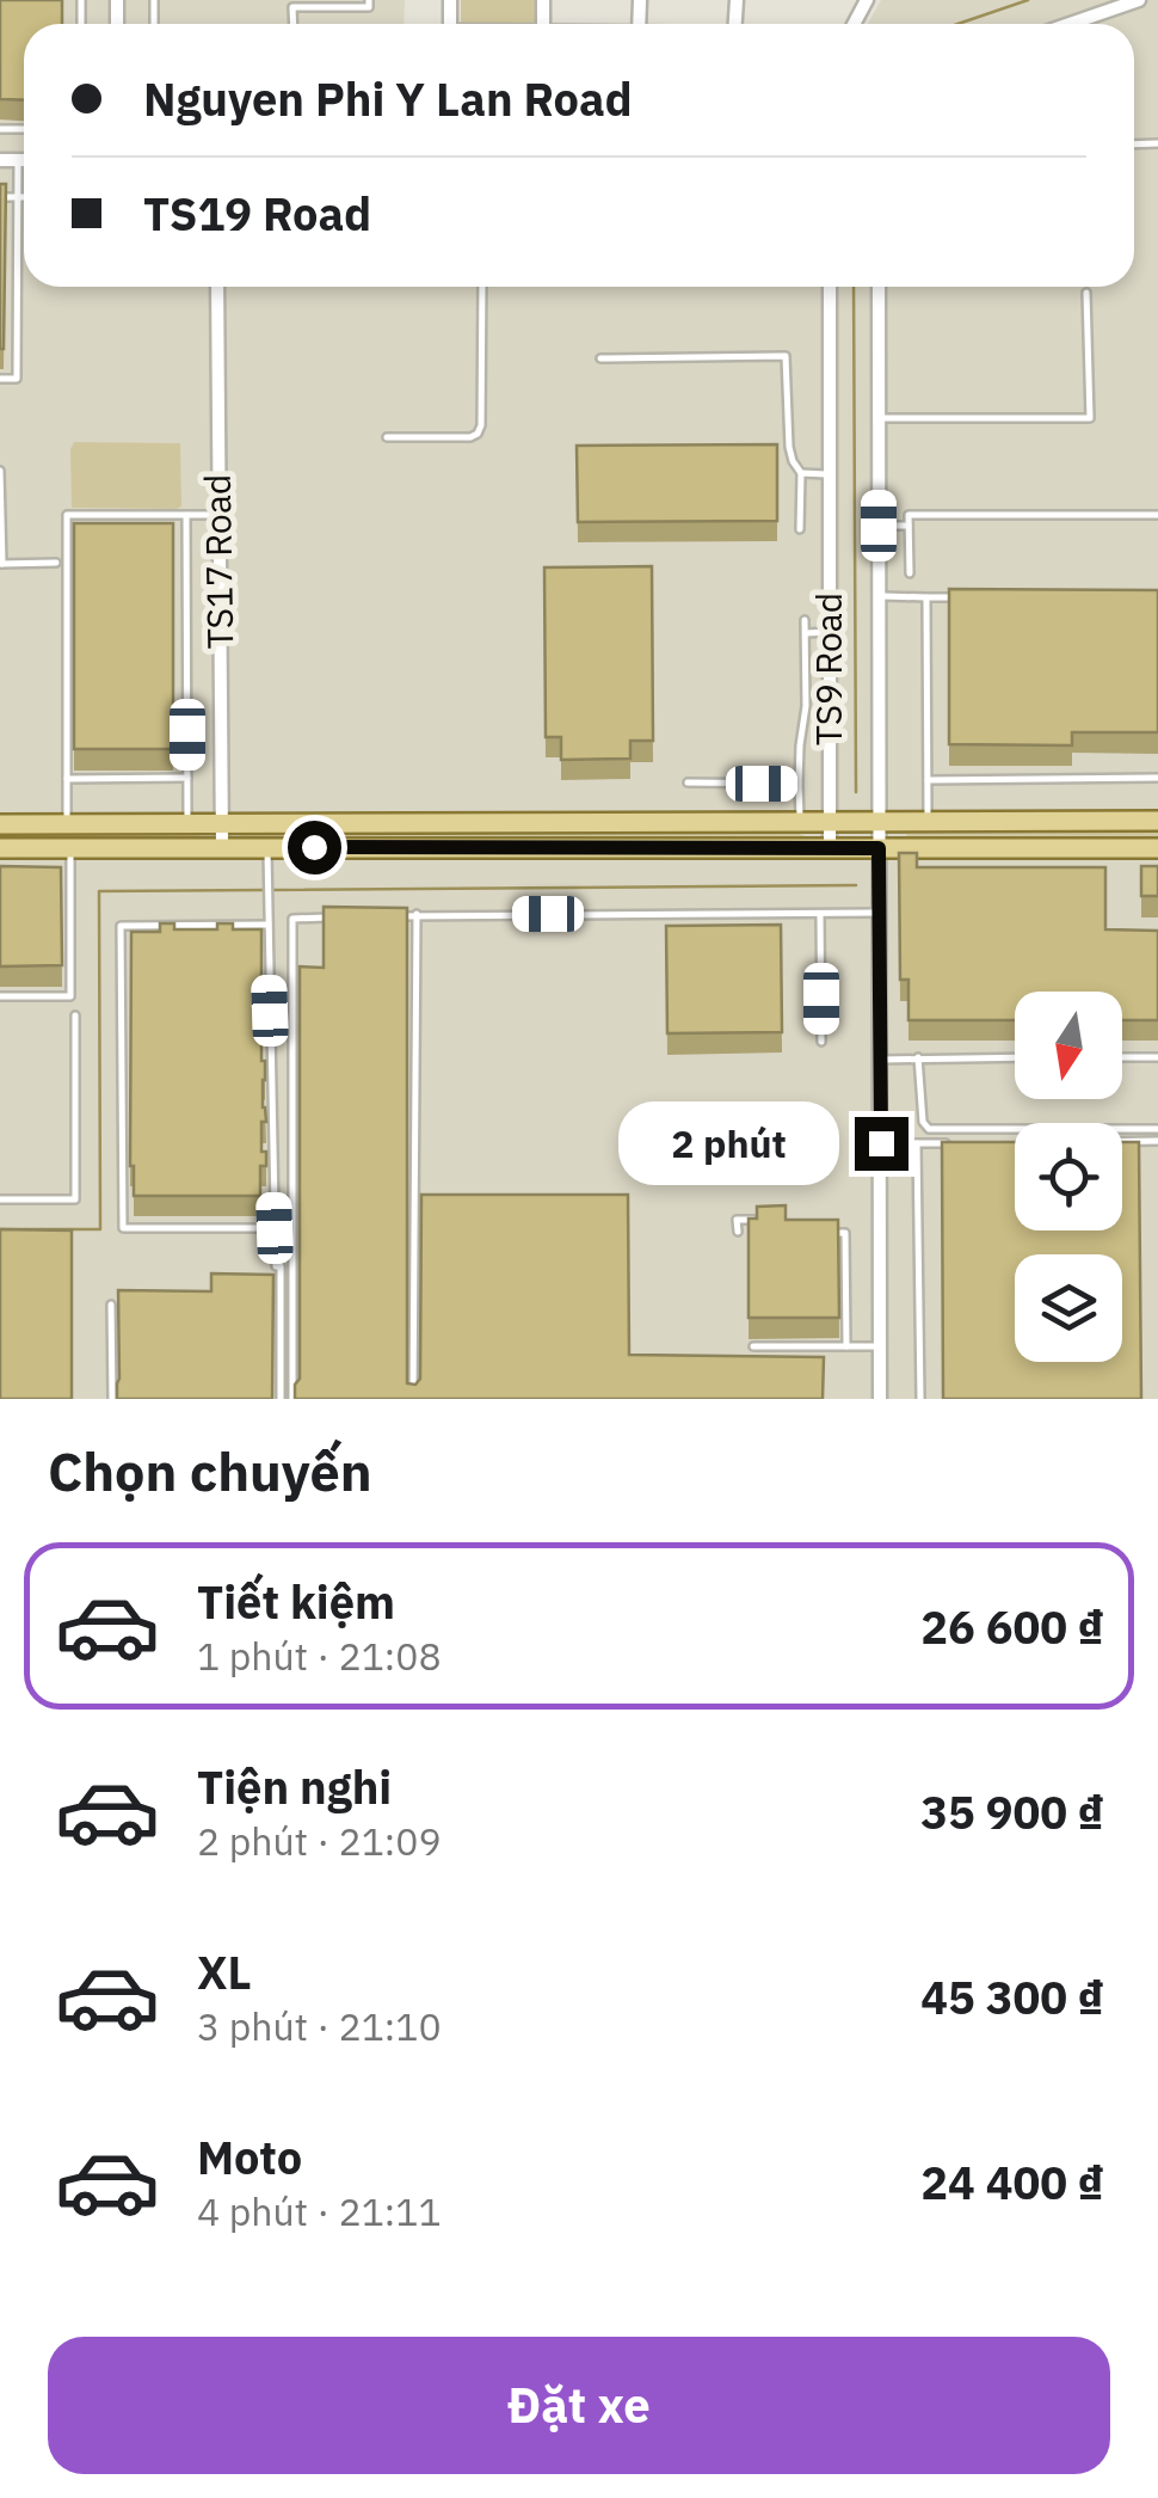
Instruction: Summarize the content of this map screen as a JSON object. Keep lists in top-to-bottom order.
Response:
{
  "streets": {
    "street": ["TS17 Road", "TS9 Road"]
  },
  "north": "bottom",
  "page": {
    "banner": ["Nguyen Phi Y Lan Road", "TS19 Road"],
    "bubble": "2 phút",
    "heading": "Chọn chuyến",
    "list": [
      {
        "name": "Tiết kiệm",
        "note": "1 phút · 21:08",
        "value": "26 600 ₫"
      },
      {
        "name": "Tiện nghi",
        "note": "2 phút · 21:09",
        "value": "35 900 ₫"
      },
      {
        "name": "XL",
        "note": "3 phút · 21:10",
        "value": "45 300 ₫"
      },
      {
        "name": "Moto",
        "note": "4 phút · 21:11",
        "value": "24 400 ₫"
      }
    ],
    "buttons": "Đặt xe"
  }
}
